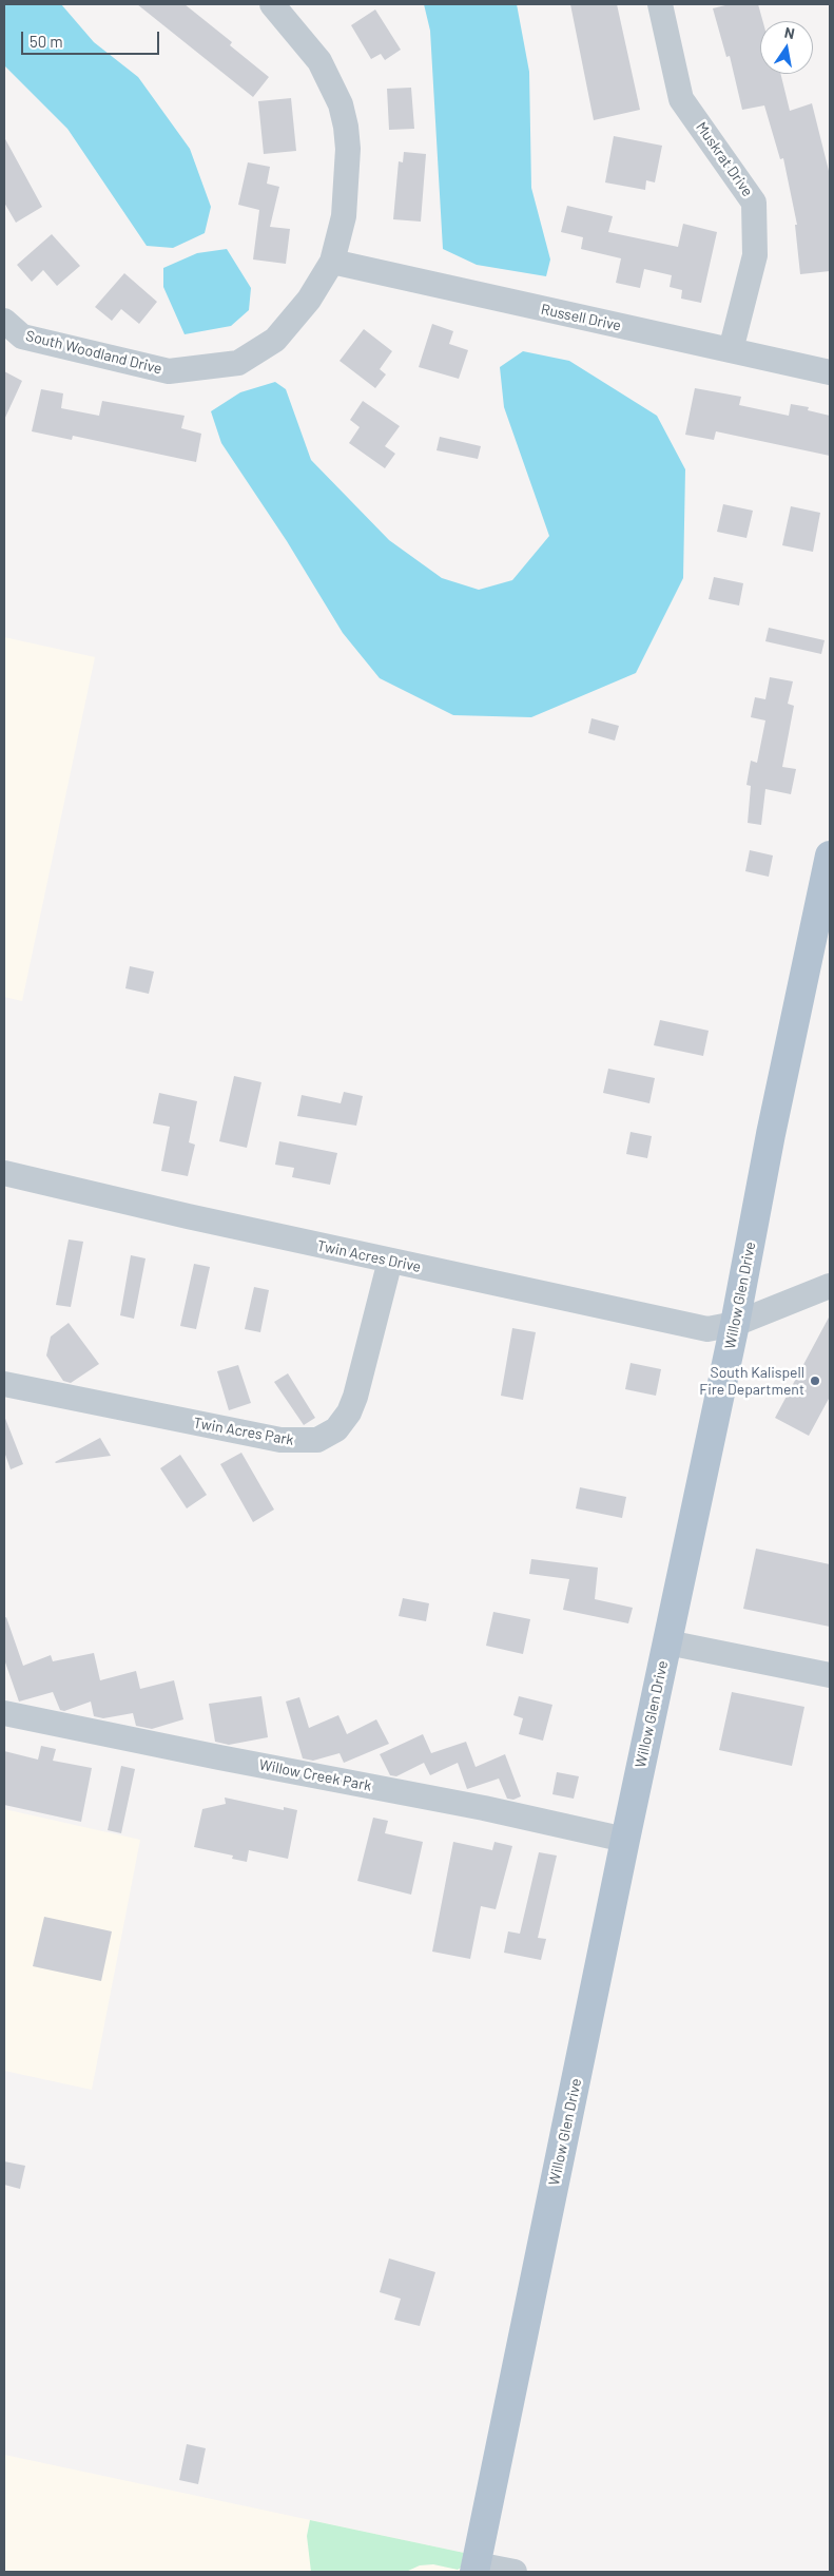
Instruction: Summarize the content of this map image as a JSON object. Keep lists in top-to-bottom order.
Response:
{
  "streets": {
    "main road": ["Willow Glen Drive"],
    "street": [
      "Muskrat Drive",
      "Russell Drive",
      "South Woodland Drive",
      "Twin Acres Drive",
      "Twin Acres Park",
      "Willow Creek Park"
    ]
  },
  "crossings": [
    ["Muskrat Drive", "Russell Drive"],
    ["Russell Drive", "South Woodland Drive"],
    ["Twin Acres Drive", "Willow Glen Drive"],
    ["Twin Acres Drive", "Twin Acres Park"],
    ["Willow Glen Drive", "Willow Creek Park"]
  ],
  "places": ["South Kalispell Fire Department"],
  "scale_bar": "50 m",
  "north": "top"
}
